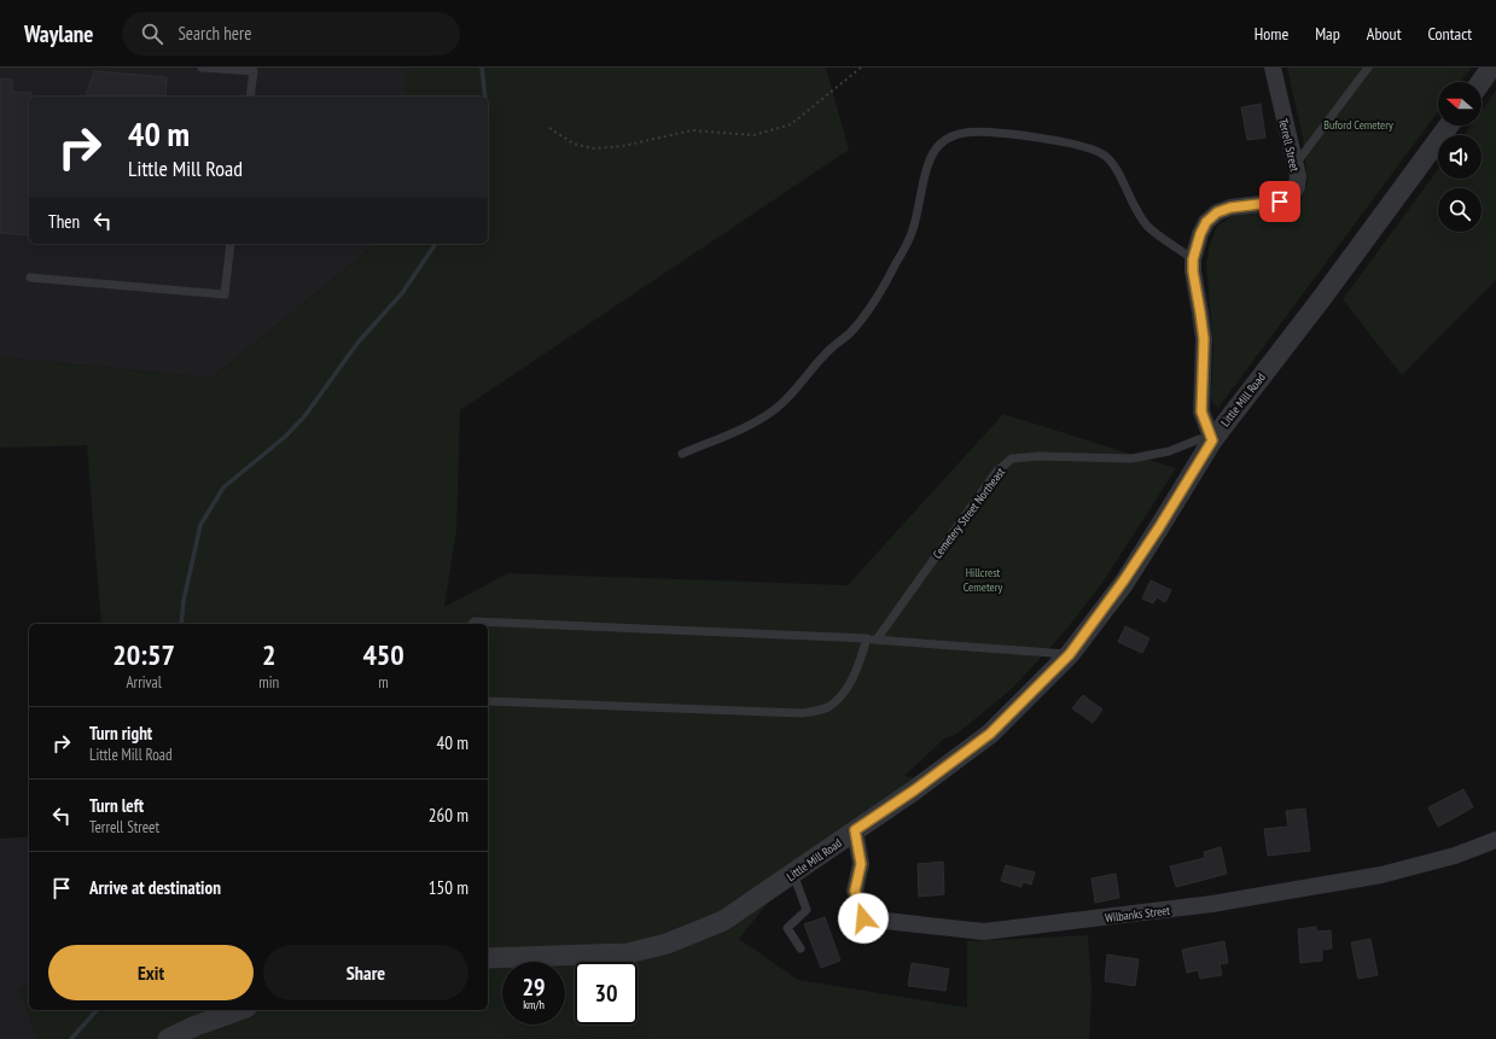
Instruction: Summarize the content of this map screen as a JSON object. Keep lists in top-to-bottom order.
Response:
{
  "streets": {
    "street": ["Terrell Street", "Little Mill Road", "Wilbanks Street"],
    "lane": ["Cemetery Street Northeast"]
  },
  "crossings": [
    ["Terrell Street", "Little Mill Road"],
    ["Terrell Street", "Cemetery Street Northeast"],
    ["Little Mill Road", "Cemetery Street Northeast"],
    ["Little Mill Road", "Wilbanks Street"]
  ],
  "parks": ["Buford Cemetery", "Hillcrest Cemetery"],
  "north": "left",
  "page": {
    "header": "Waylane",
    "search": "Search here",
    "nav": [
      "Home",
      "Map",
      "About",
      "Contact"
    ],
    "turn": ["40 m", "Little Mill Road"],
    "then": "Then",
    "eta": [
      "20:57",
      "Arrival",
      "2",
      "min",
      "450",
      "m"
    ],
    "list": [
      {
        "name": "Turn right",
        "note": "Little Mill Road",
        "value": "40 m"
      },
      {
        "name": "Turn left",
        "note": "Terrell Street",
        "value": "260 m"
      },
      {
        "name": "Arrive at destination",
        "value": "150 m"
      }
    ],
    "buttons": ["Exit", "Share"],
    "speed": "29 km/h",
    "limit": "30"
  }
}
